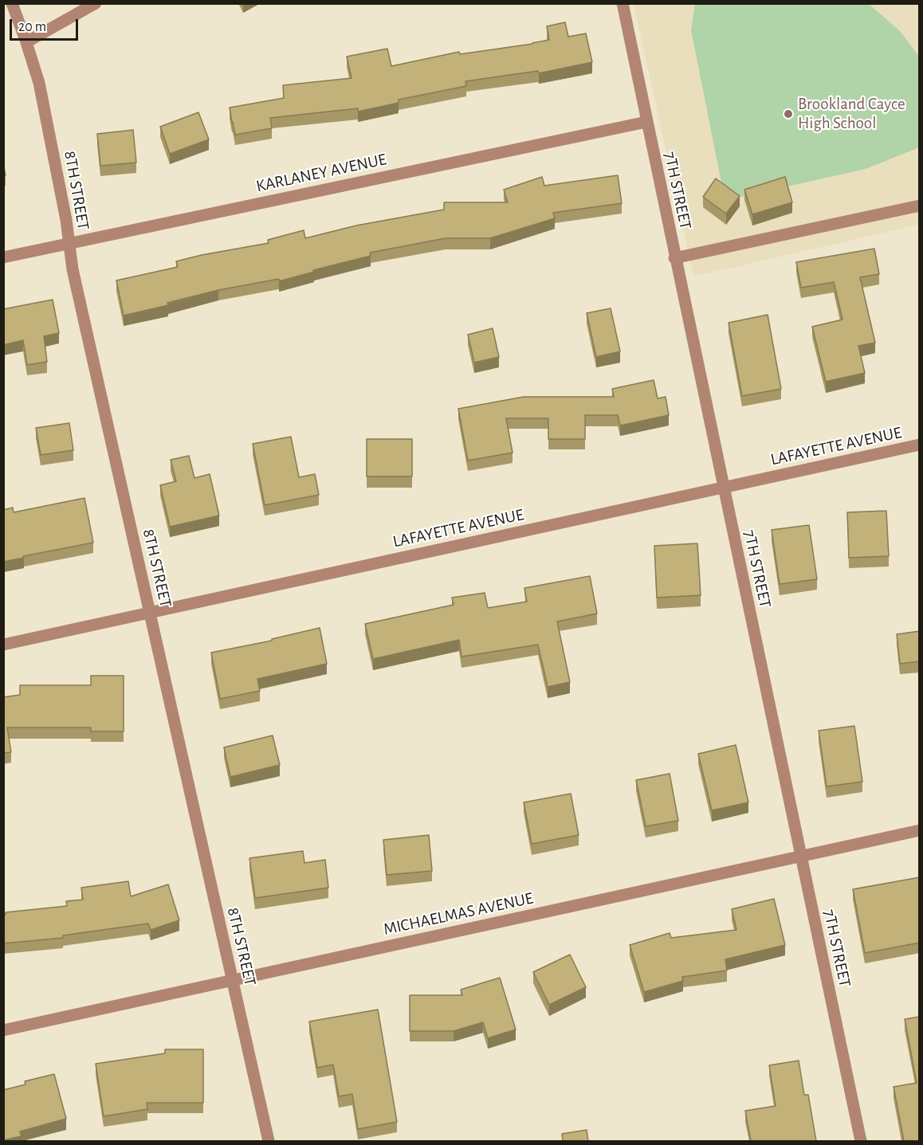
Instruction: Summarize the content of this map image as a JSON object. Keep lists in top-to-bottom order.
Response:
{
  "streets": {
    "street": [
      "KARLANEY AVENUE",
      "8TH STREET",
      "7TH STREET",
      "LAFAYETTE AVENUE",
      "MICHAELMAS AVENUE"
    ]
  },
  "crossings": [
    ["KARLANEY AVENUE", "8TH STREET"],
    ["KARLANEY AVENUE", "7TH STREET"],
    ["8TH STREET", "LAFAYETTE AVENUE"],
    ["8TH STREET", "MICHAELMAS AVENUE"],
    ["7TH STREET", "LAFAYETTE AVENUE"],
    ["7TH STREET", "MICHAELMAS AVENUE"]
  ],
  "places": ["Brookland Cayce High School"],
  "scale_bar": "20 m"
}
